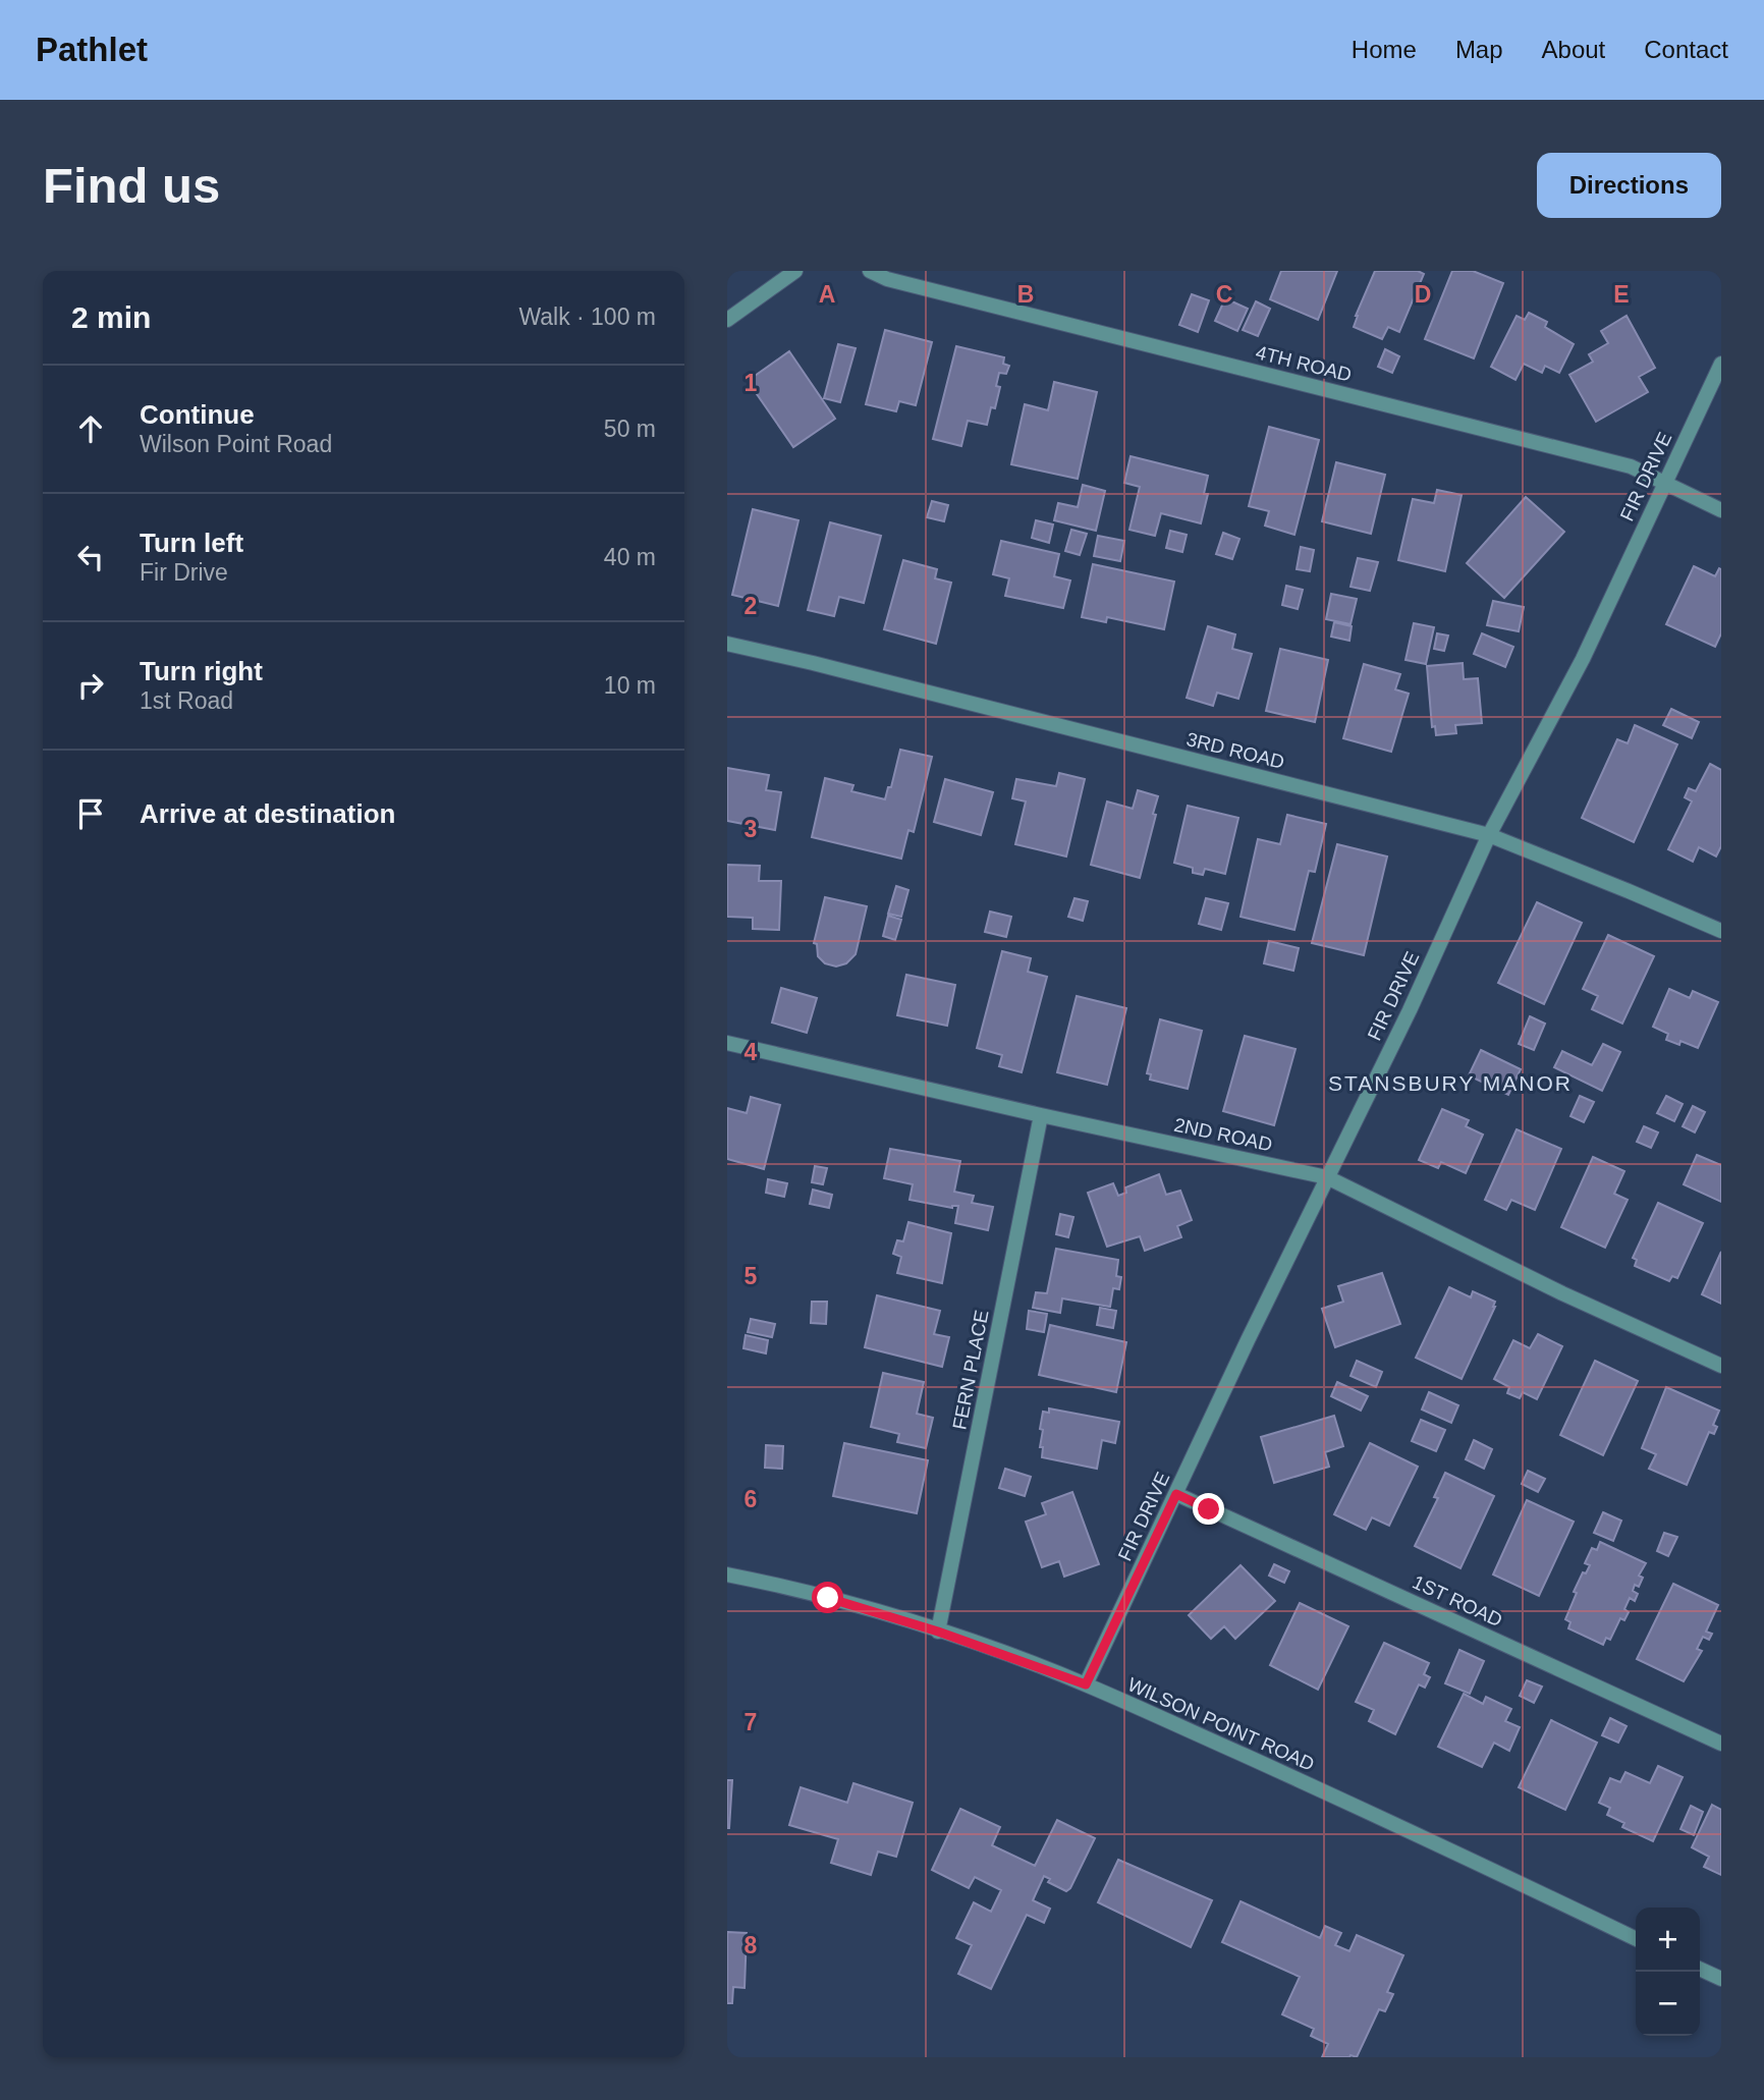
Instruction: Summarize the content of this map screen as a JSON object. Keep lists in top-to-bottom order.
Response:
{
  "streets": {
    "street": [
      "4TH ROAD",
      "FIR DRIVE",
      "3RD ROAD",
      "2ND ROAD",
      "FERN PLACE",
      "1ST ROAD",
      "WILSON POINT ROAD"
    ]
  },
  "crossings": [
    ["4TH ROAD", "FIR DRIVE"],
    ["FIR DRIVE", "3RD ROAD"],
    ["FIR DRIVE", "2ND ROAD"],
    ["FIR DRIVE", "1ST ROAD"],
    ["FIR DRIVE", "WILSON POINT ROAD"],
    ["2ND ROAD", "FERN PLACE"],
    ["FERN PLACE", "WILSON POINT ROAD"]
  ],
  "districts": ["STANSBURY MANOR"],
  "page": {
    "header": "Pathlet",
    "nav": [
      "Home",
      "Map",
      "About",
      "Contact"
    ],
    "buttons": "Directions",
    "title": "Find us",
    "heading": ["2 min", "Walk · 100 m"],
    "list": [
      ["Continue", "Wilson Point Road", "50 m"],
      ["Turn left", "Fir Drive", "40 m"],
      ["Turn right", "1st Road", "10 m"],
      "Arrive at destination"
    ],
    "map_buttons": ["+", "−"]
  },
  "grid": {
    "columns": [
      "A",
      "B",
      "C",
      "D",
      "E"
    ],
    "rows": [
      "1",
      "2",
      "3",
      "4",
      "5",
      "6",
      "7",
      "8"
    ]
  }
}
